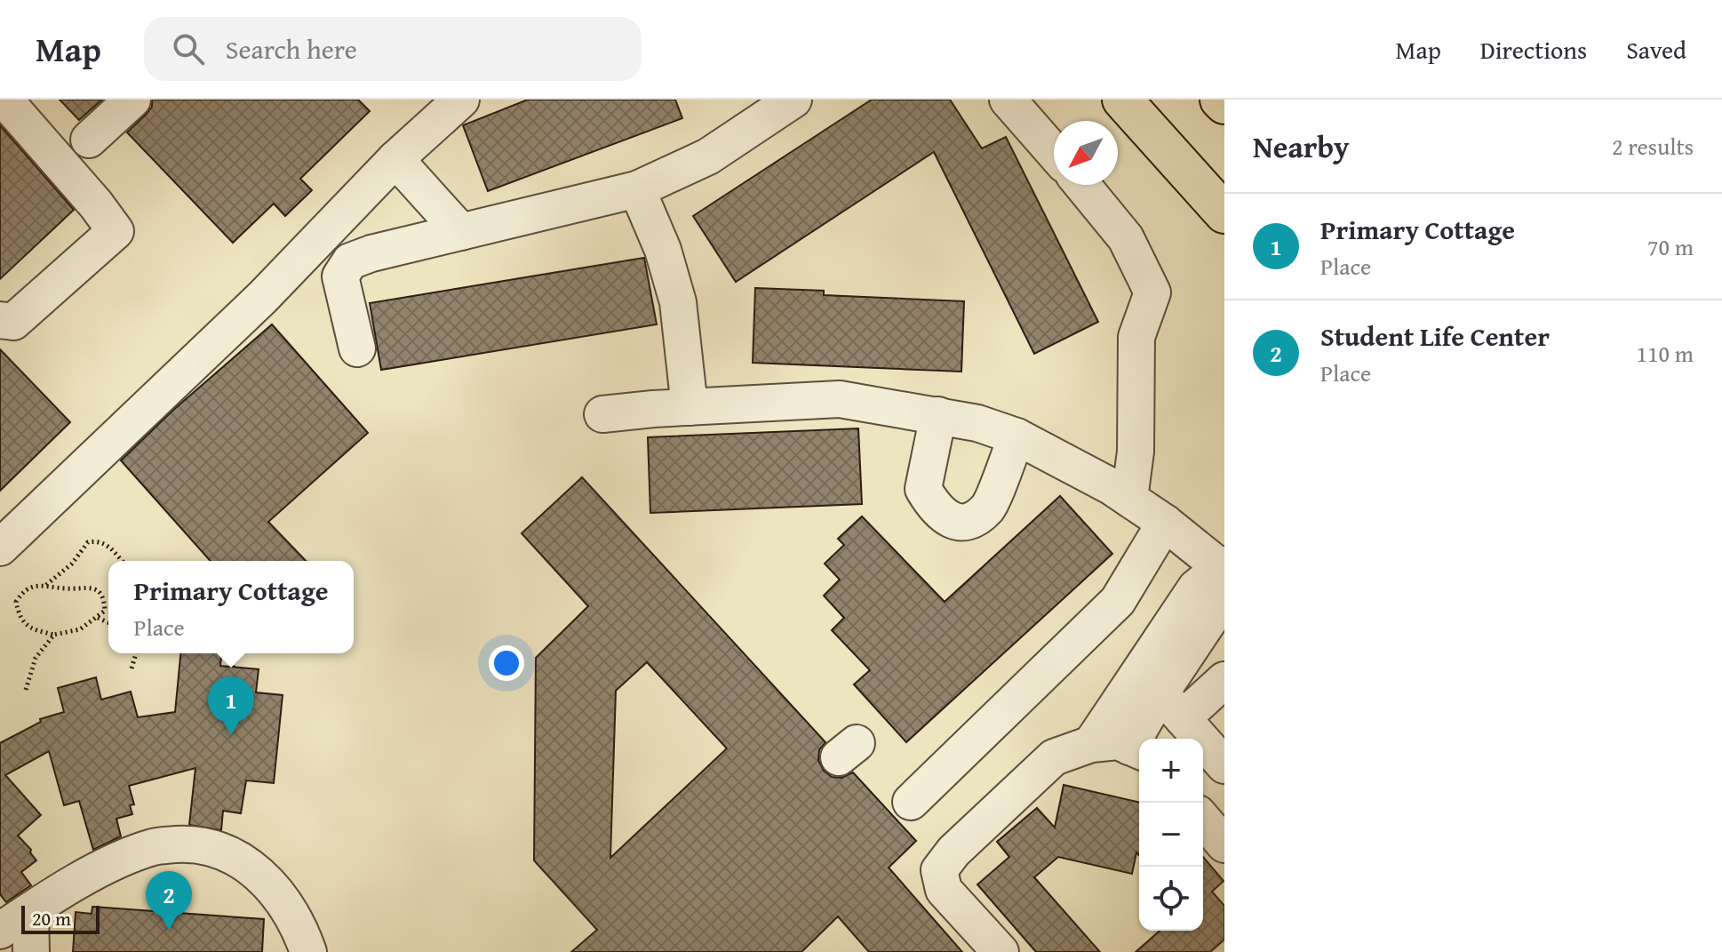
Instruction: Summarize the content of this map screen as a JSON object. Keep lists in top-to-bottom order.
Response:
{
  "scale_bar": "20 m",
  "north": "bottom left",
  "page": {
    "header": "Map",
    "search": "Search here",
    "nav": ["Map", "Directions", "Saved"],
    "heading": ["Nearby", "2 results"],
    "list": [
      {
        "mark": "1",
        "name": "Primary Cottage",
        "note": "Place",
        "value": "70 m"
      },
      {
        "mark": "2",
        "name": "Student Life Center",
        "note": "Place",
        "value": "110 m"
      }
    ],
    "popup": ["Primary Cottage", "Place"],
    "pins": ["1", "2"],
    "map_buttons": ["+", "−"],
    "scale": "20 m"
  }
}
